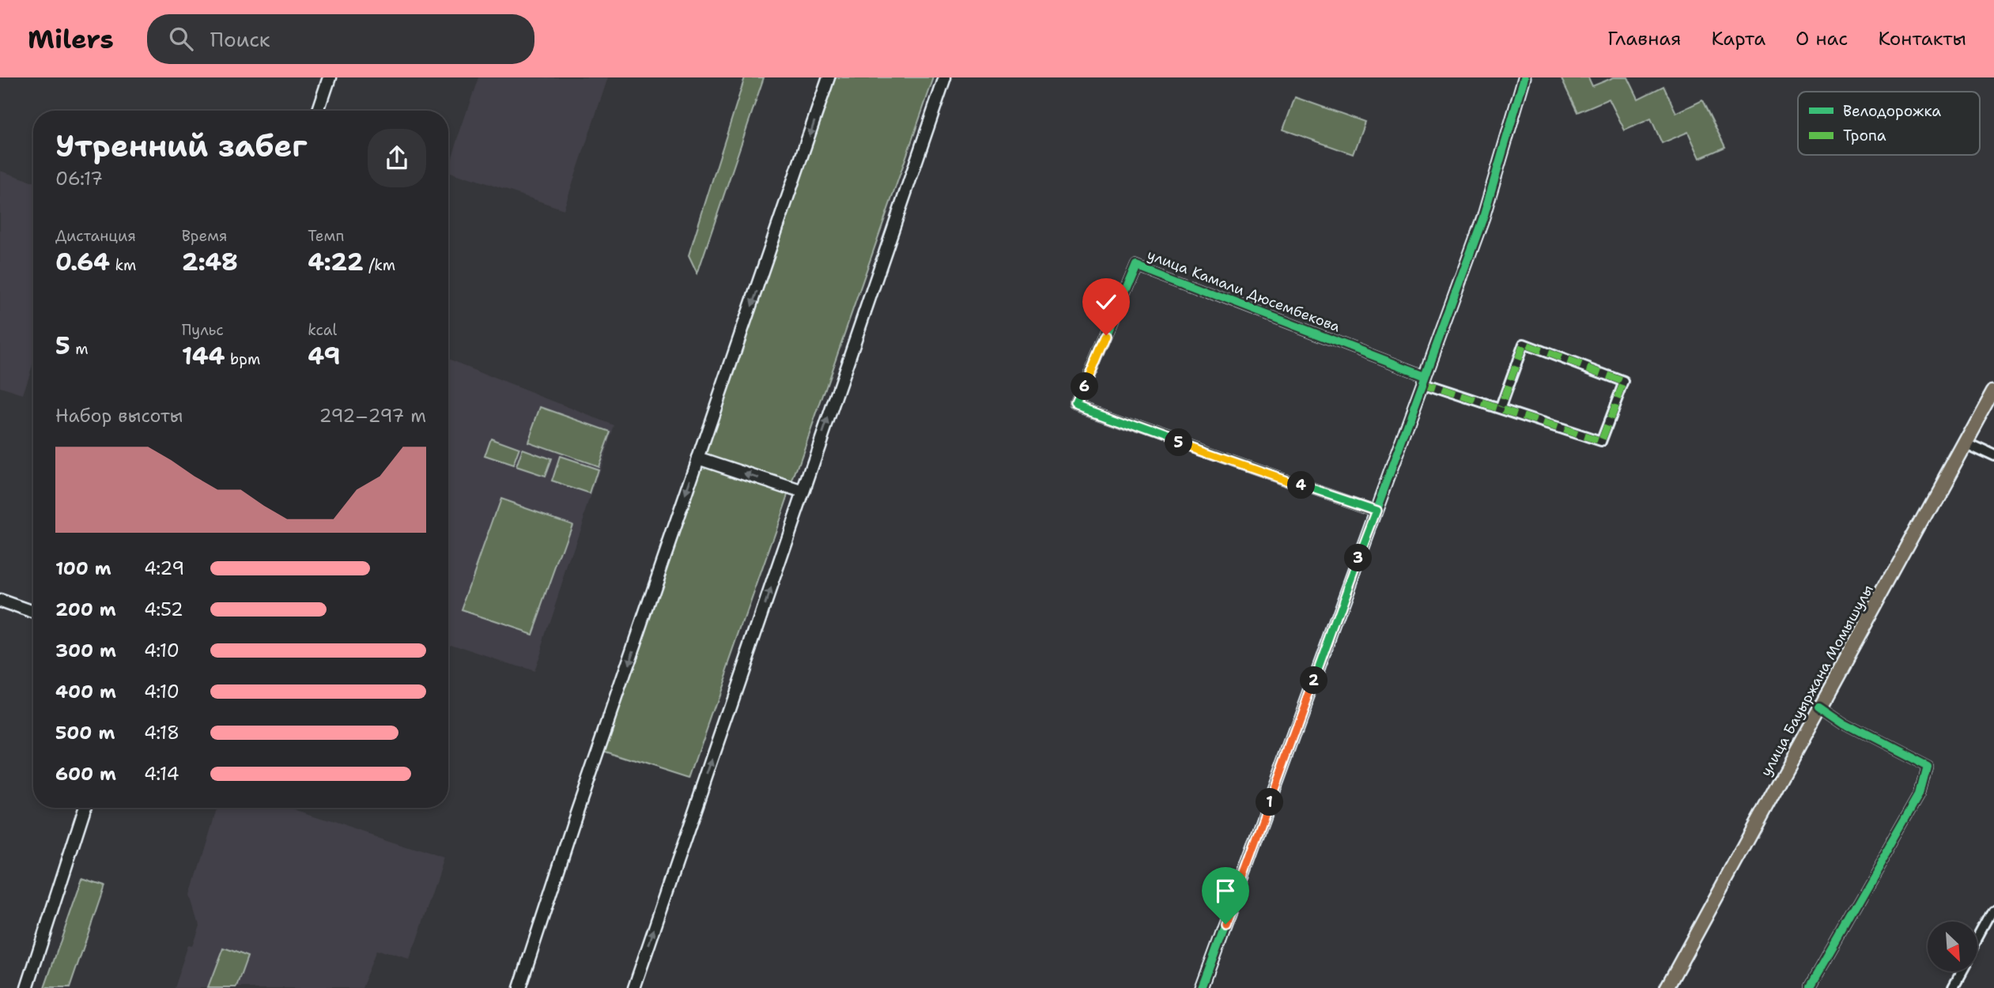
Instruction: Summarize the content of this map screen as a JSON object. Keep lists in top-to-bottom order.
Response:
{
  "streets": {
    "main road": ["улица Бауыржана Момышулы"],
    "street": ["улица Камали Дюсембекова"]
  },
  "legend": ["Велодорожка", "Тропа"],
  "north": "bottom right",
  "page": {
    "header": "Milers",
    "search": "Поиск",
    "nav": [
      "Главная",
      "Карта",
      "О нас",
      "Контакты"
    ],
    "heading": ["Утренний забег", "06:17"],
    "stats": [
      ["Дистанция", "0.64 km"],
      ["Время", "2:48"],
      ["Темп", "4:22 /km"],
      ["5 m"],
      ["Пульс", "144 bpm"],
      ["kcal", "49"]
    ],
    "pins": [
      "6",
      "5",
      "4",
      "3",
      "2",
      "1"
    ],
    "chart": ["Набор высоты", "292–297 m"],
    "list": [
      {
        "name": "100 m",
        "note": "4:29"
      },
      {
        "name": "200 m",
        "note": "4:52"
      },
      {
        "name": "300 m",
        "note": "4:10"
      },
      {
        "name": "400 m",
        "note": "4:10"
      },
      {
        "name": "500 m",
        "note": "4:18"
      },
      {
        "name": "600 m",
        "note": "4:14"
      }
    ]
  }
}
